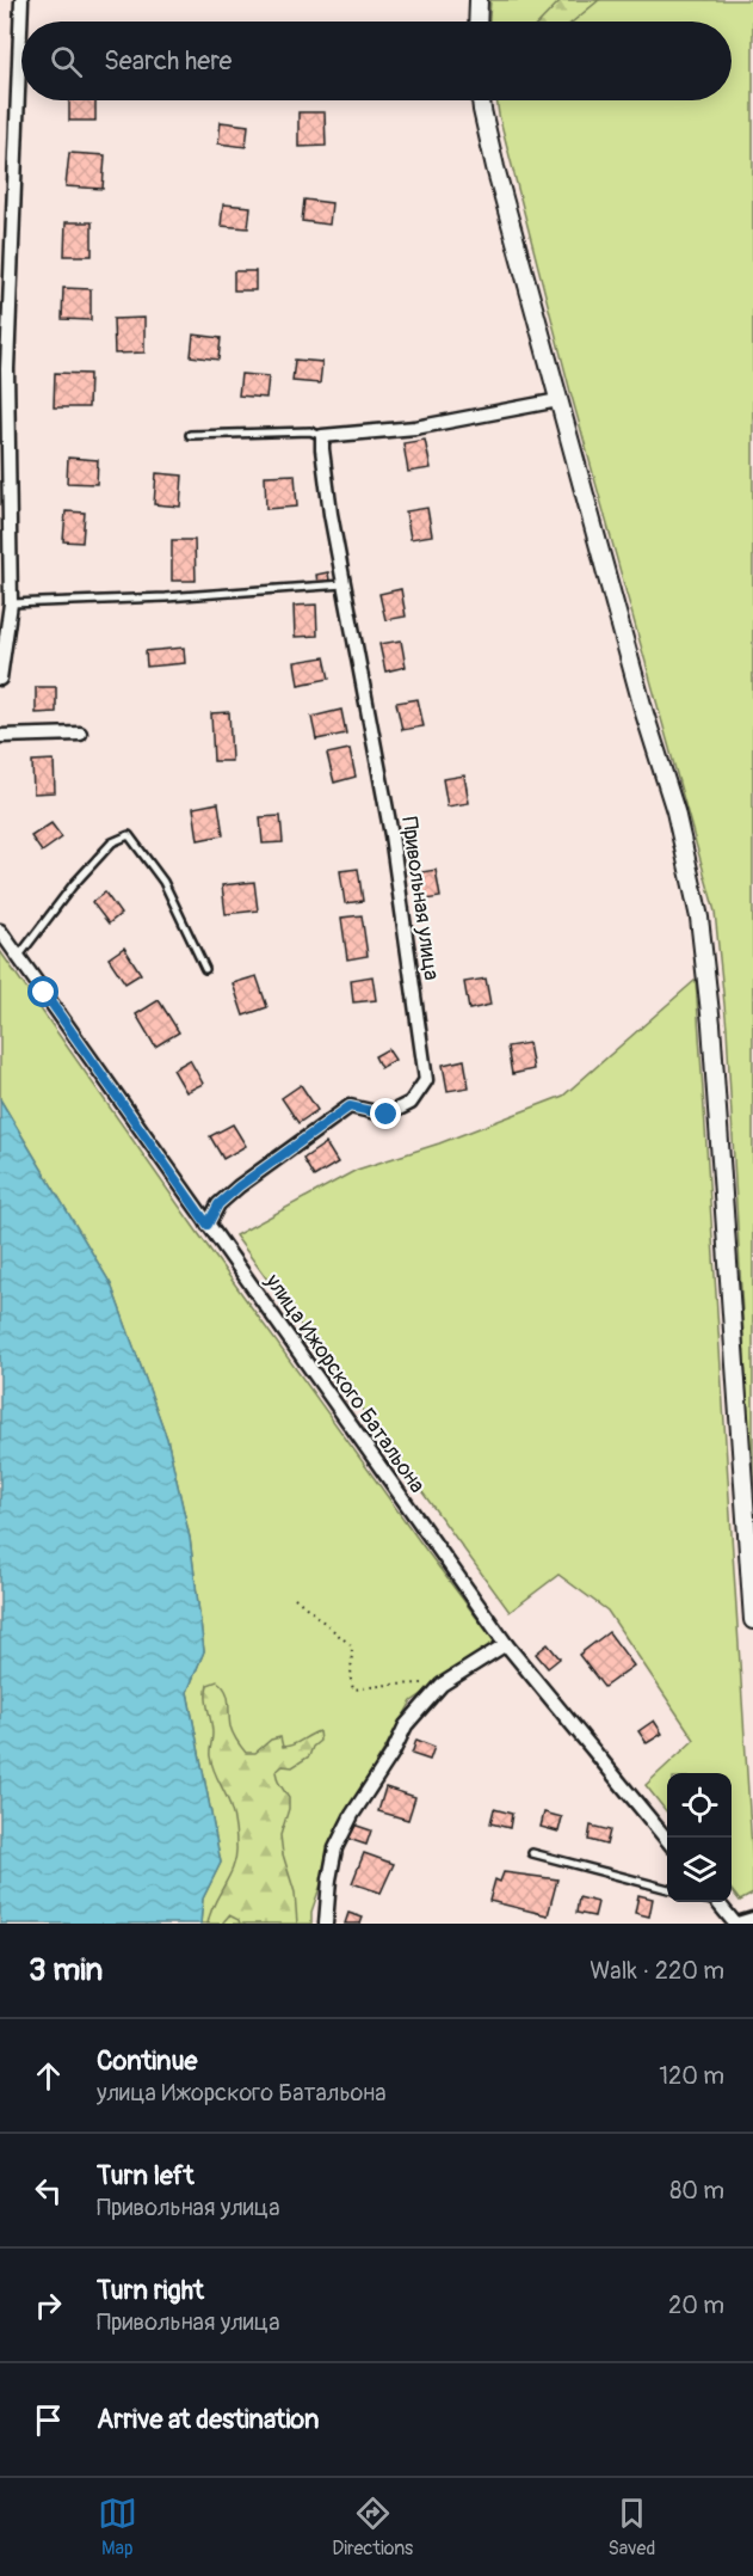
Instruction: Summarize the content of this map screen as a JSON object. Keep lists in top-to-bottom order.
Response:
{
  "streets": {
    "street": ["Привольная улица", "улица Ижорского Батальона"]
  },
  "crossings": [
    ["Привольная улица", "улица Ижорского Батальона"]
  ],
  "page": {
    "search": "Search here",
    "heading": ["3 min", "Walk · 220 m"],
    "list": [
      ["Continue", "улица Ижорского Батальона", "120 m"],
      ["Turn left", "Привольная улица", "80 m"],
      ["Turn right", "Привольная улица", "20 m"],
      "Arrive at destination"
    ],
    "nav": ["Map", "Directions", "Saved"]
  }
}
